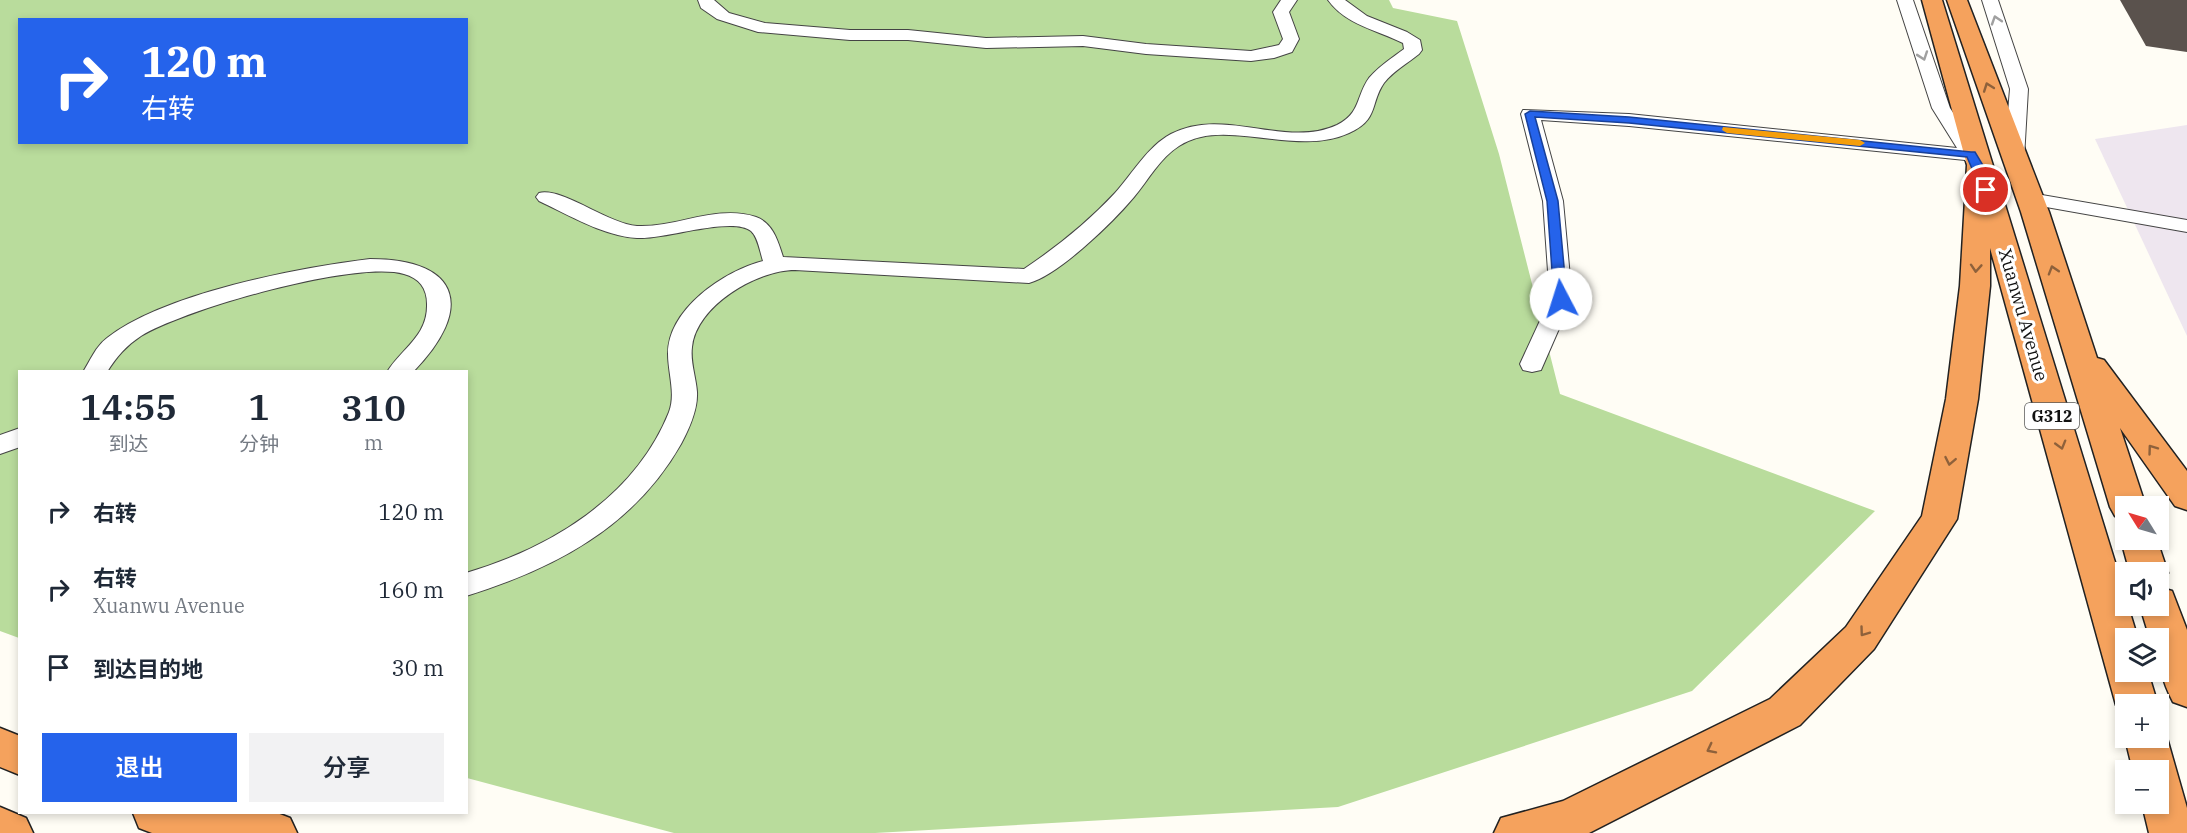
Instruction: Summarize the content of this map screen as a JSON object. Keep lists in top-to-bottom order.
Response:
{
  "streets": {
    "highway": ["Xuanwu Avenue", "G312"]
  },
  "north": "top left",
  "page": {
    "turn": ["120 m", "右转"],
    "eta": [
      "14:55",
      "到达",
      "1",
      "分钟",
      "310",
      "m"
    ],
    "list": [
      {
        "name": "右转",
        "value": "120 m"
      },
      {
        "name": "右转",
        "note": "Xuanwu Avenue",
        "value": "160 m"
      },
      {
        "name": "到达目的地",
        "value": "30 m"
      }
    ],
    "map_buttons": ["+", "−"],
    "buttons": ["退出", "分享"]
  }
}
